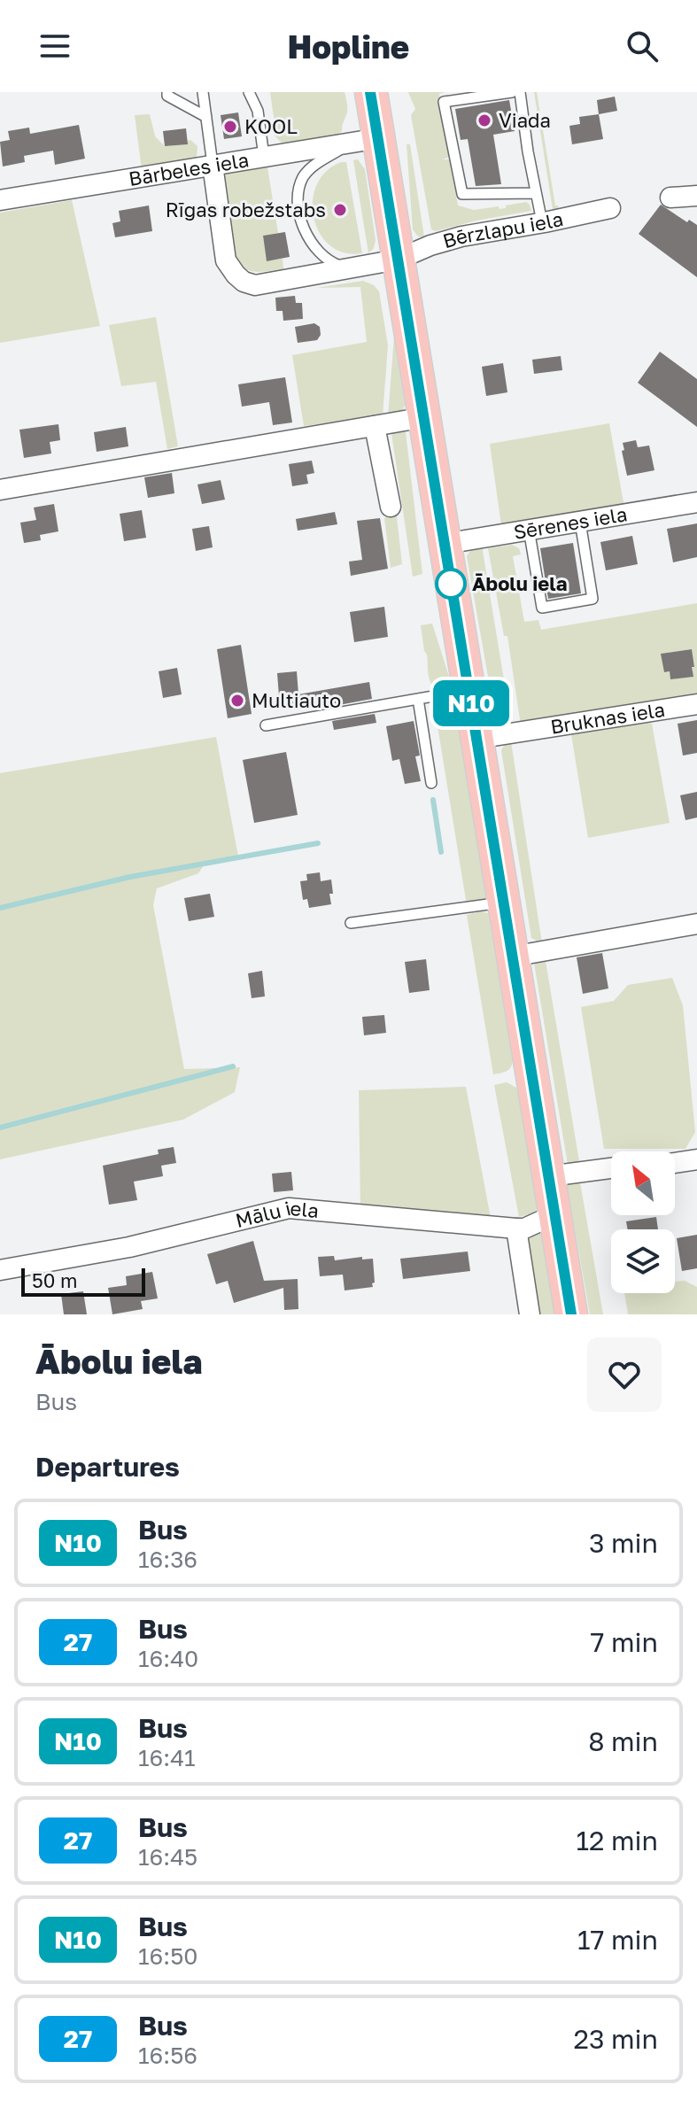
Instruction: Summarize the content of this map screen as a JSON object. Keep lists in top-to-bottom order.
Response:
{
  "streets": {
    "street": [
      "Bārbeles iela",
      "Bērzlapu iela",
      "Sērenes iela",
      "Bruknas iela",
      "Mālu iela"
    ]
  },
  "crossings": [
    ["Bārbeles iela", "Bērzlapu iela"]
  ],
  "places": [
    "Viada",
    "KOOL",
    "Rīgas robežstabs",
    "Ābolu iela",
    "Multiauto"
  ],
  "lines": ["bus line N10"],
  "scale_bar": "50 m",
  "north": "top left",
  "page": {
    "header": "Hopline",
    "on_map": "N10",
    "scale": "50 m",
    "heading": [
      ["Ābolu iela", "Bus"],
      "Departures"
    ],
    "list": [
      {
        "mark": "N10",
        "name": "Bus",
        "note": "16:36",
        "value": "3 min"
      },
      {
        "mark": "27",
        "name": "Bus",
        "note": "16:40",
        "value": "7 min"
      },
      {
        "mark": "N10",
        "name": "Bus",
        "note": "16:41",
        "value": "8 min"
      },
      {
        "mark": "27",
        "name": "Bus",
        "note": "16:45",
        "value": "12 min"
      },
      {
        "mark": "N10",
        "name": "Bus",
        "note": "16:50",
        "value": "17 min"
      },
      {
        "mark": "27",
        "name": "Bus",
        "note": "16:56",
        "value": "23 min"
      }
    ]
  }
}
